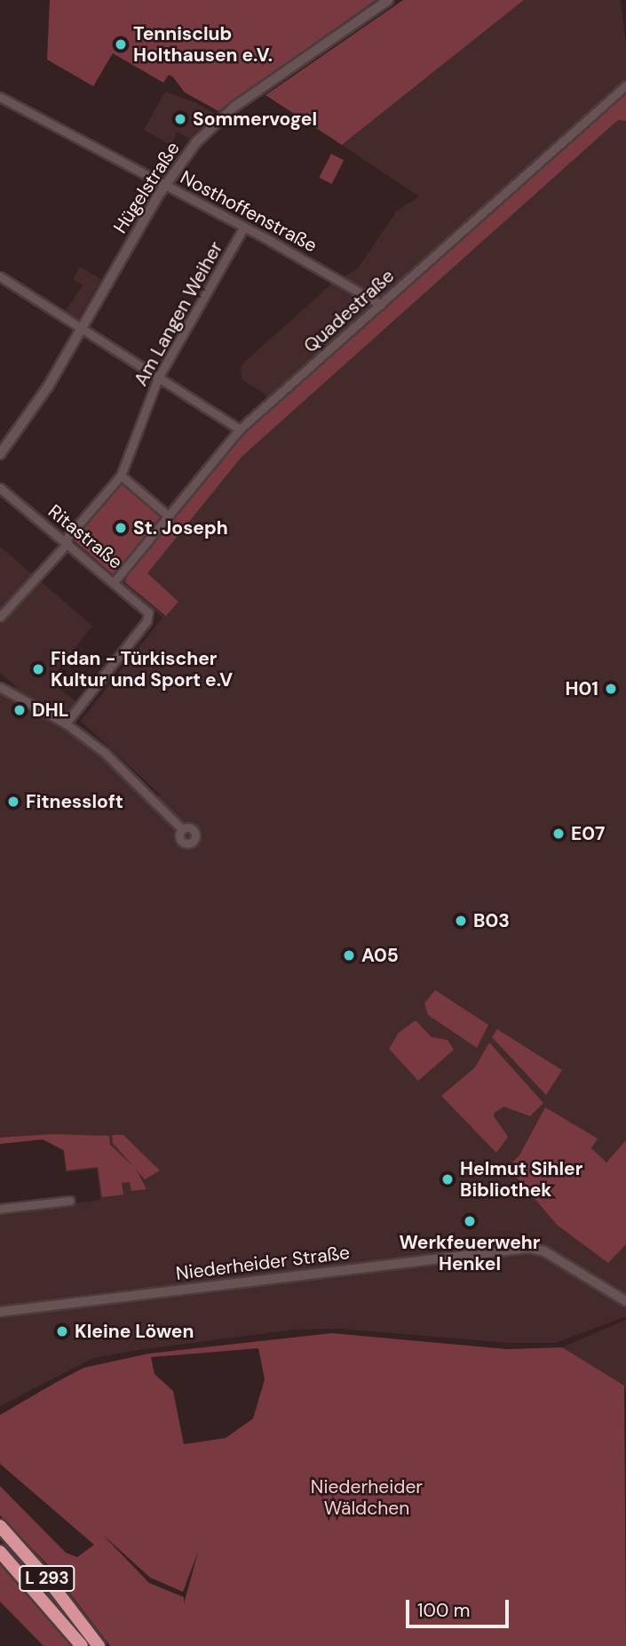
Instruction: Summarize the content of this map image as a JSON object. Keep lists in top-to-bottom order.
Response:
{
  "streets": {
    "highway": ["L 293"],
    "street": [
      "Hügelstraße",
      "Nosthoffenstraße",
      "Quadestraße",
      "Am Langen Weiher",
      "Ritastraße",
      "Niederheider Straße"
    ]
  },
  "crossings": [
    ["Hügelstraße", "Nosthoffenstraße"],
    ["Nosthoffenstraße", "Quadestraße"],
    ["Nosthoffenstraße", "Am Langen Weiher"],
    ["Quadestraße", "Ritastraße"],
    ["Am Langen Weiher", "Ritastraße"]
  ],
  "parks": ["Niederheider Wäldchen"],
  "places": [
    "Tennisclub Holthausen e.V.",
    "Sommervogel",
    "St. Joseph",
    "Fidan - Türkischer Kultur und Sport e.V",
    "H01",
    "DHL",
    "Fitnessloft",
    "E07",
    "B03",
    "A05",
    "Helmut Sihler Bibliothek",
    "Werkfeuerwehr Henkel",
    "Kleine Löwen"
  ],
  "scale_bar": "100 m"
}
